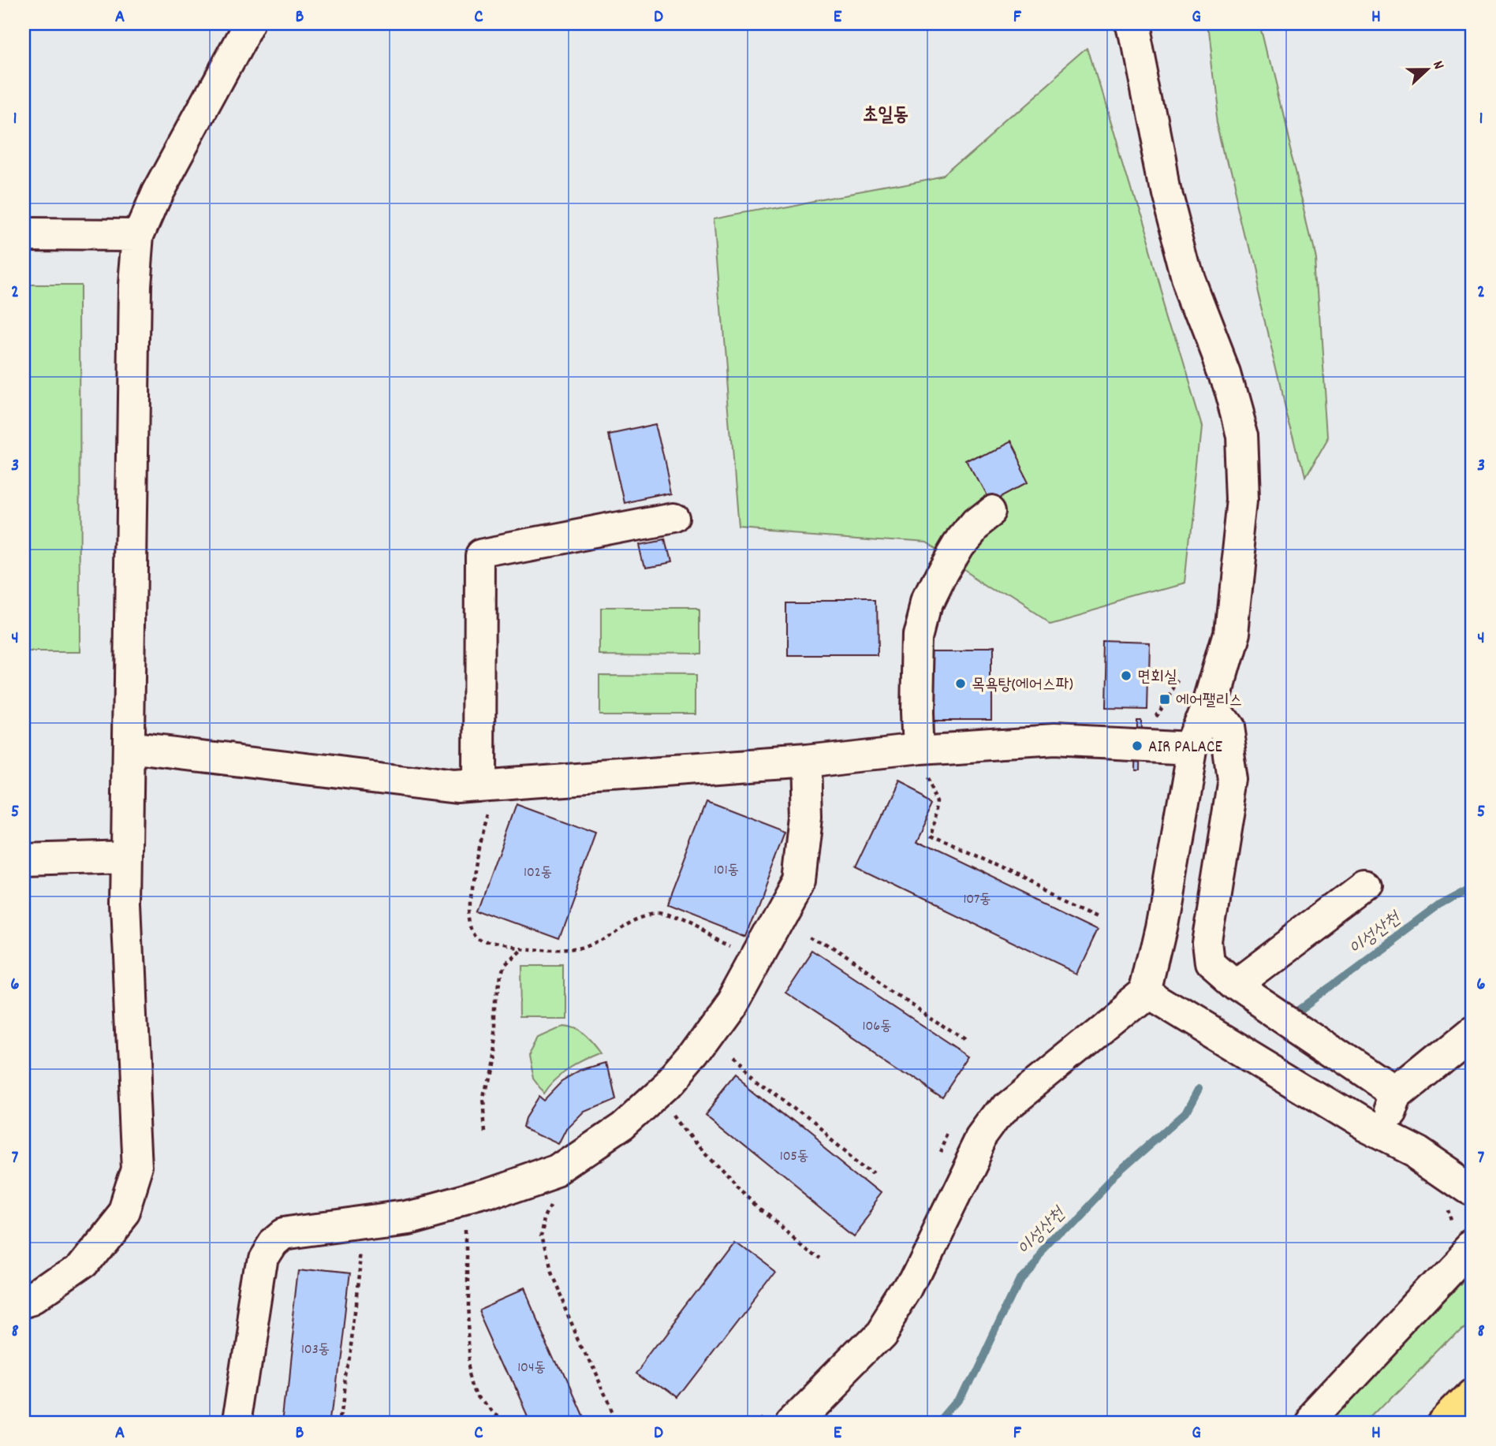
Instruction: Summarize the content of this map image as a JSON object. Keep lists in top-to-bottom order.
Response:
{
  "districts": ["초일동"],
  "water": ["이성산천"],
  "places": {
    "other": ["면회실", "목욕탕(에어스파)", "AIR PALACE"],
    "transit": ["에어팰리스"]
  },
  "house_numbers": [
    "101동",
    "102동",
    "107동",
    "106동",
    "105동",
    "103동",
    "104동"
  ],
  "north": "right",
  "grid": {
    "columns": [
      "A",
      "B",
      "C",
      "D",
      "E",
      "F",
      "G",
      "H"
    ],
    "rows": [
      "1",
      "2",
      "3",
      "4",
      "5",
      "6",
      "7",
      "8"
    ]
  }
}
